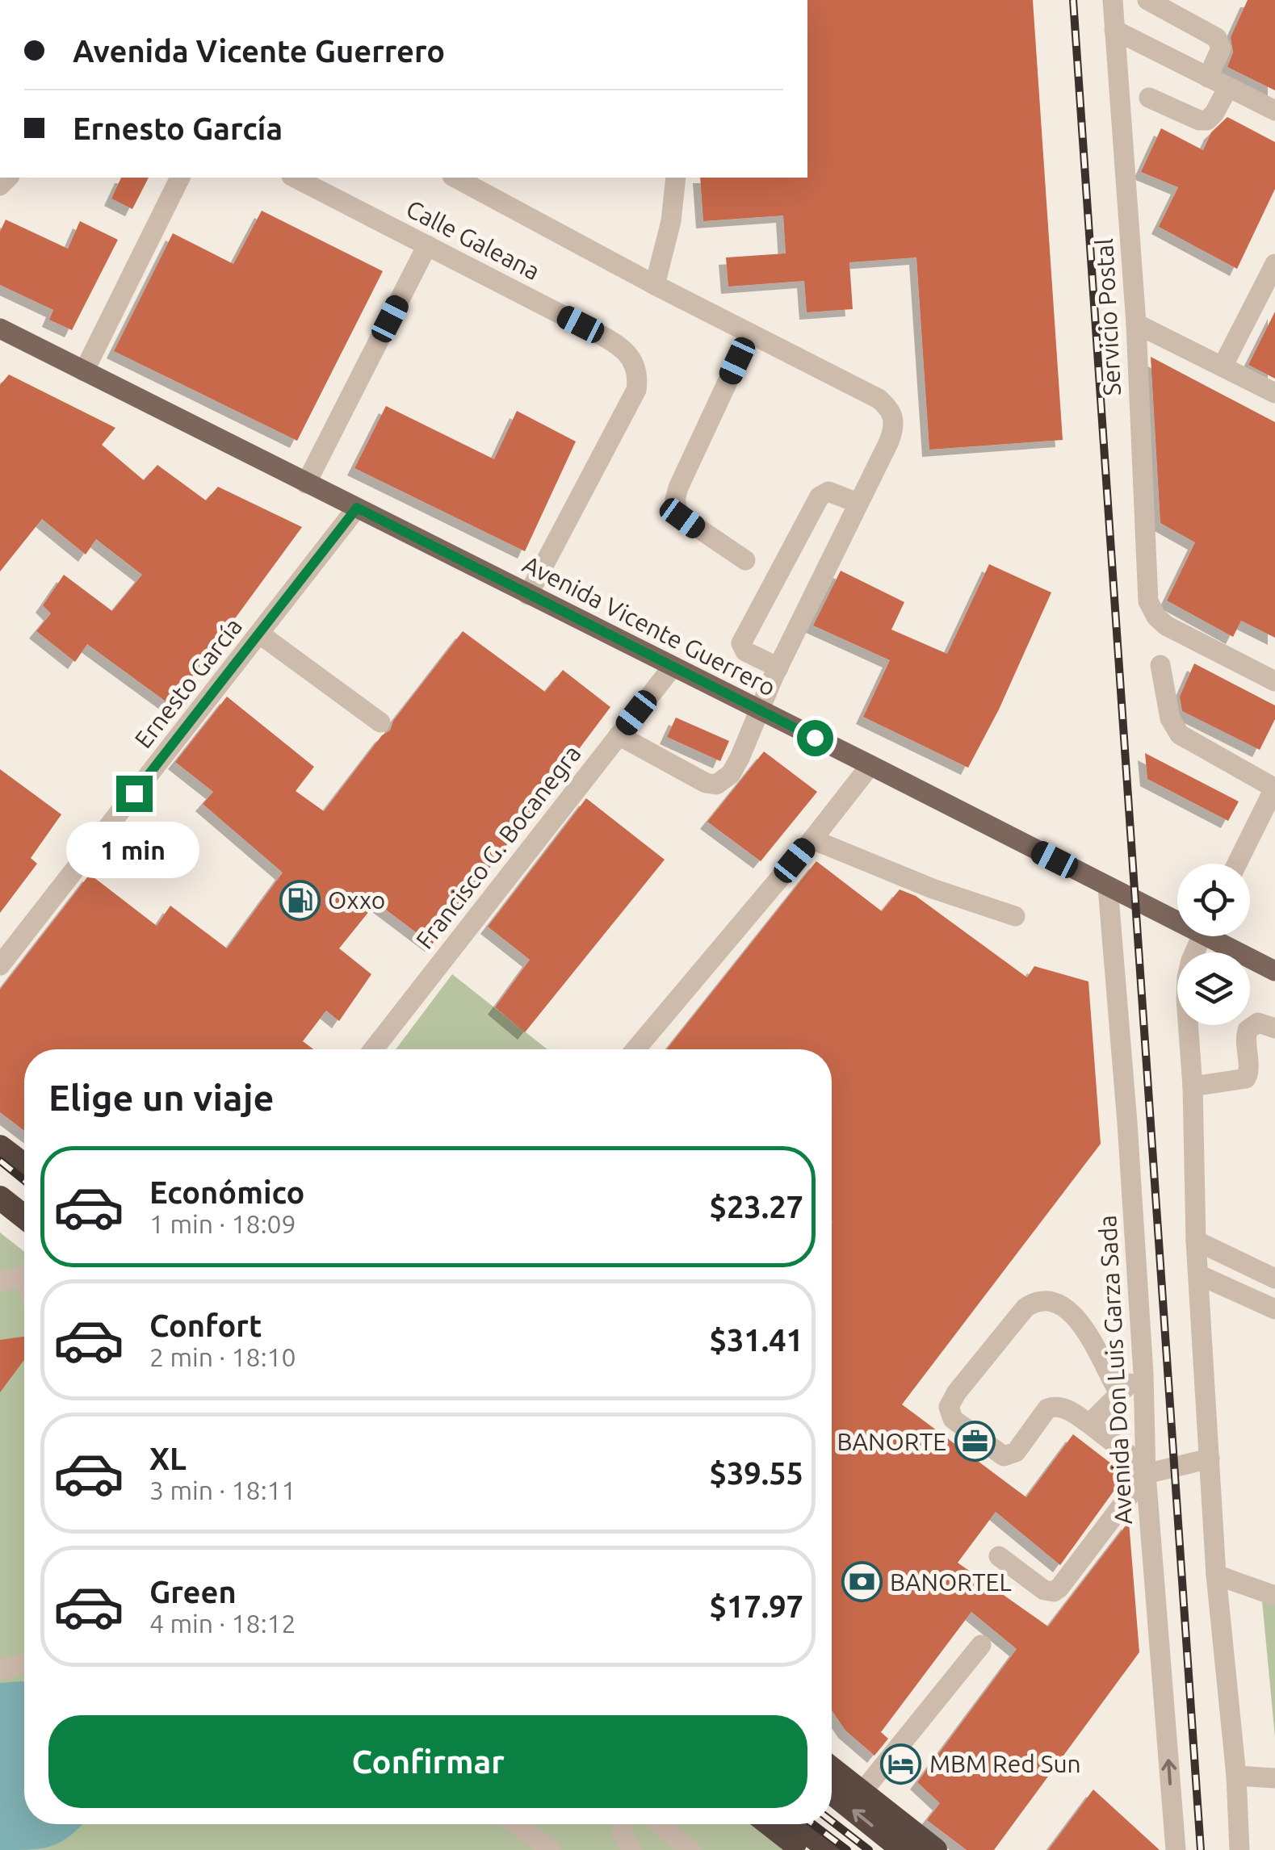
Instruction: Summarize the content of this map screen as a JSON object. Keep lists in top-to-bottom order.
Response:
{
  "streets": {
    "main road": ["Avenida Vicente Guerrero"],
    "street": [
      "Calle Galeana",
      "Servicio Postal",
      "Ernesto García",
      "Francisco G. Bocanegra",
      "Avenida Don Luis Garza Sada"
    ]
  },
  "crossings": [
    ["Calle Galeana", "Avenida Vicente Guerrero"],
    ["Avenida Vicente Guerrero", "Ernesto García"],
    ["Avenida Vicente Guerrero", "Francisco G. Bocanegra"],
    ["Avenida Vicente Guerrero", "Avenida Don Luis Garza Sada"]
  ],
  "places": {
    "fuel station": ["Oxxo"],
    "office": ["BANORTE"],
    "bank": ["BANORTEL"],
    "hotel": ["MBM Red Sun"]
  },
  "page": {
    "banner": ["Avenida Vicente Guerrero", "Ernesto García"],
    "bubble": "1 min",
    "heading": "Elige un viaje",
    "list": [
      {
        "name": "Económico",
        "note": "1 min · 18:09",
        "value": "$23.27"
      },
      {
        "name": "Confort",
        "note": "2 min · 18:10",
        "value": "$31.41"
      },
      {
        "name": "XL",
        "note": "3 min · 18:11",
        "value": "$39.55"
      },
      {
        "name": "Green",
        "note": "4 min · 18:12",
        "value": "$17.97"
      }
    ],
    "buttons": "Confirmar"
  }
}
